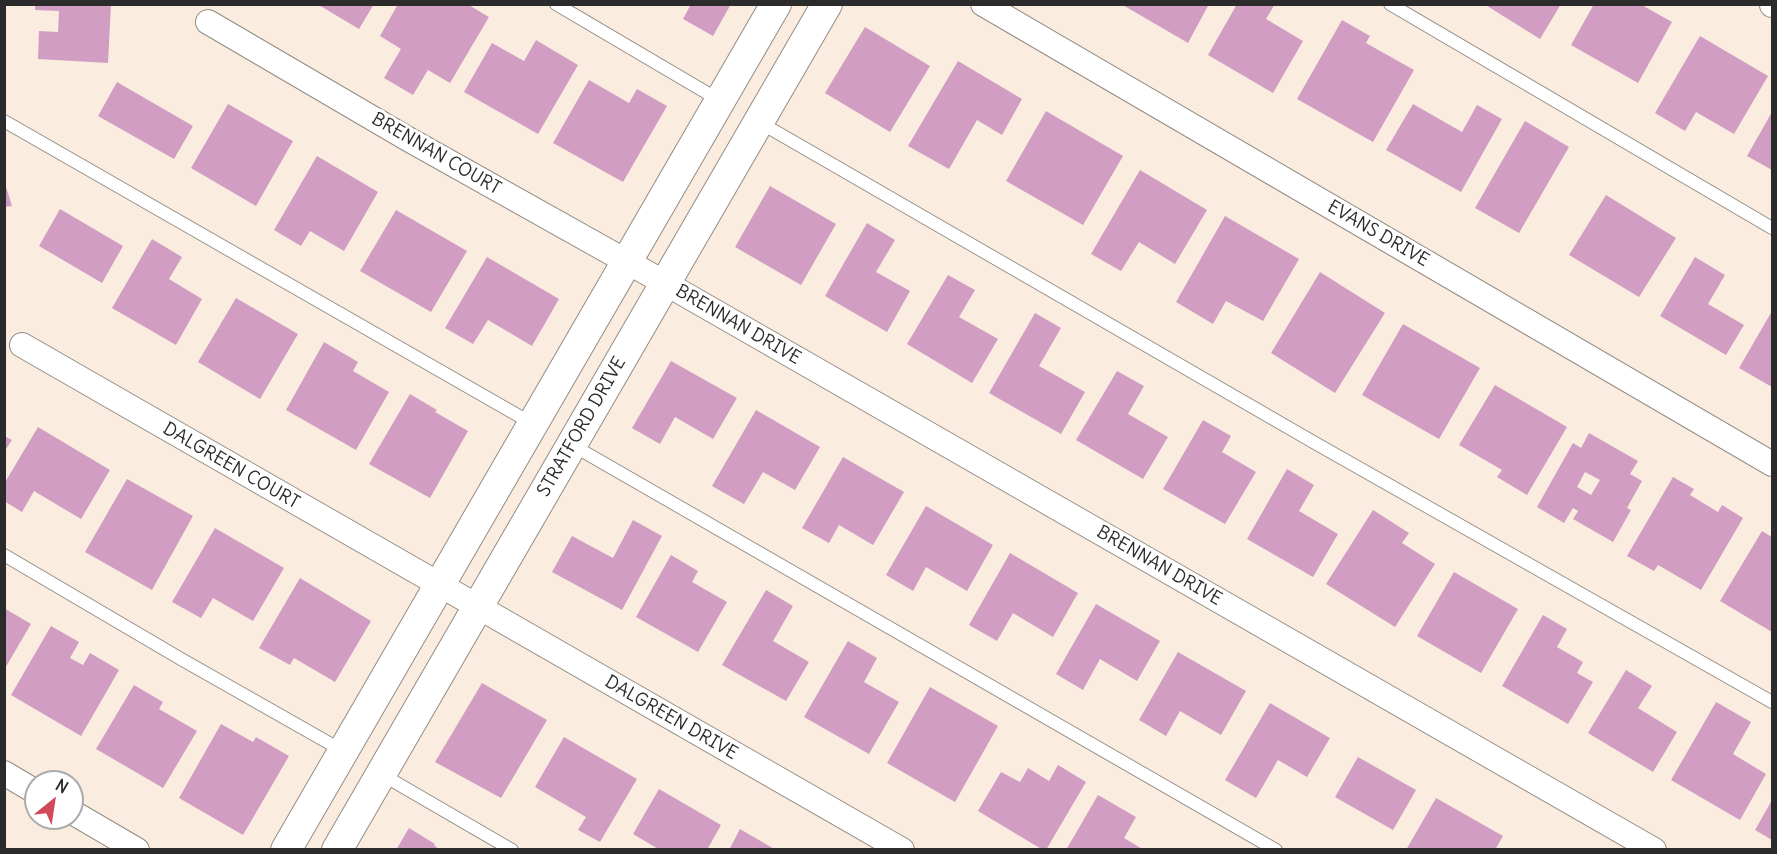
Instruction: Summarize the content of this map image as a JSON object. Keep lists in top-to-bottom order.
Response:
{
  "streets": {
    "street": [
      "BRENNAN COURT",
      "EVANS DRIVE",
      "BRENNAN DRIVE",
      "STRATFORD DRIVE",
      "DALGREEN COURT",
      "DALGREEN DRIVE"
    ]
  },
  "crossings": [
    ["BRENNAN COURT", "BRENNAN DRIVE"],
    ["BRENNAN COURT", "STRATFORD DRIVE"],
    ["BRENNAN DRIVE", "STRATFORD DRIVE"],
    ["STRATFORD DRIVE", "DALGREEN DRIVE"],
    ["DALGREEN COURT", "DALGREEN DRIVE"]
  ],
  "north": "top right"
}
